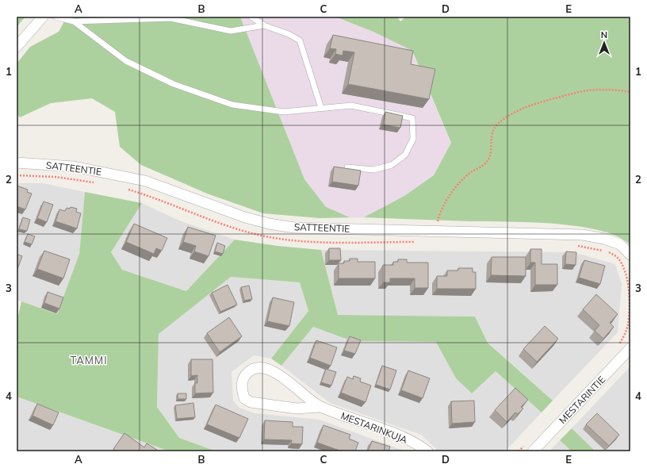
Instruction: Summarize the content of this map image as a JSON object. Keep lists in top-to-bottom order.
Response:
{
  "streets": {
    "street": ["SATTEENTIE", "MESTARINTIE", "MESTARINKUJA"]
  },
  "districts": ["TAMMI"],
  "north": "top",
  "grid": {
    "columns": [
      "A",
      "B",
      "C",
      "D",
      "E"
    ],
    "rows": [
      "1",
      "2",
      "3",
      "4"
    ]
  }
}
